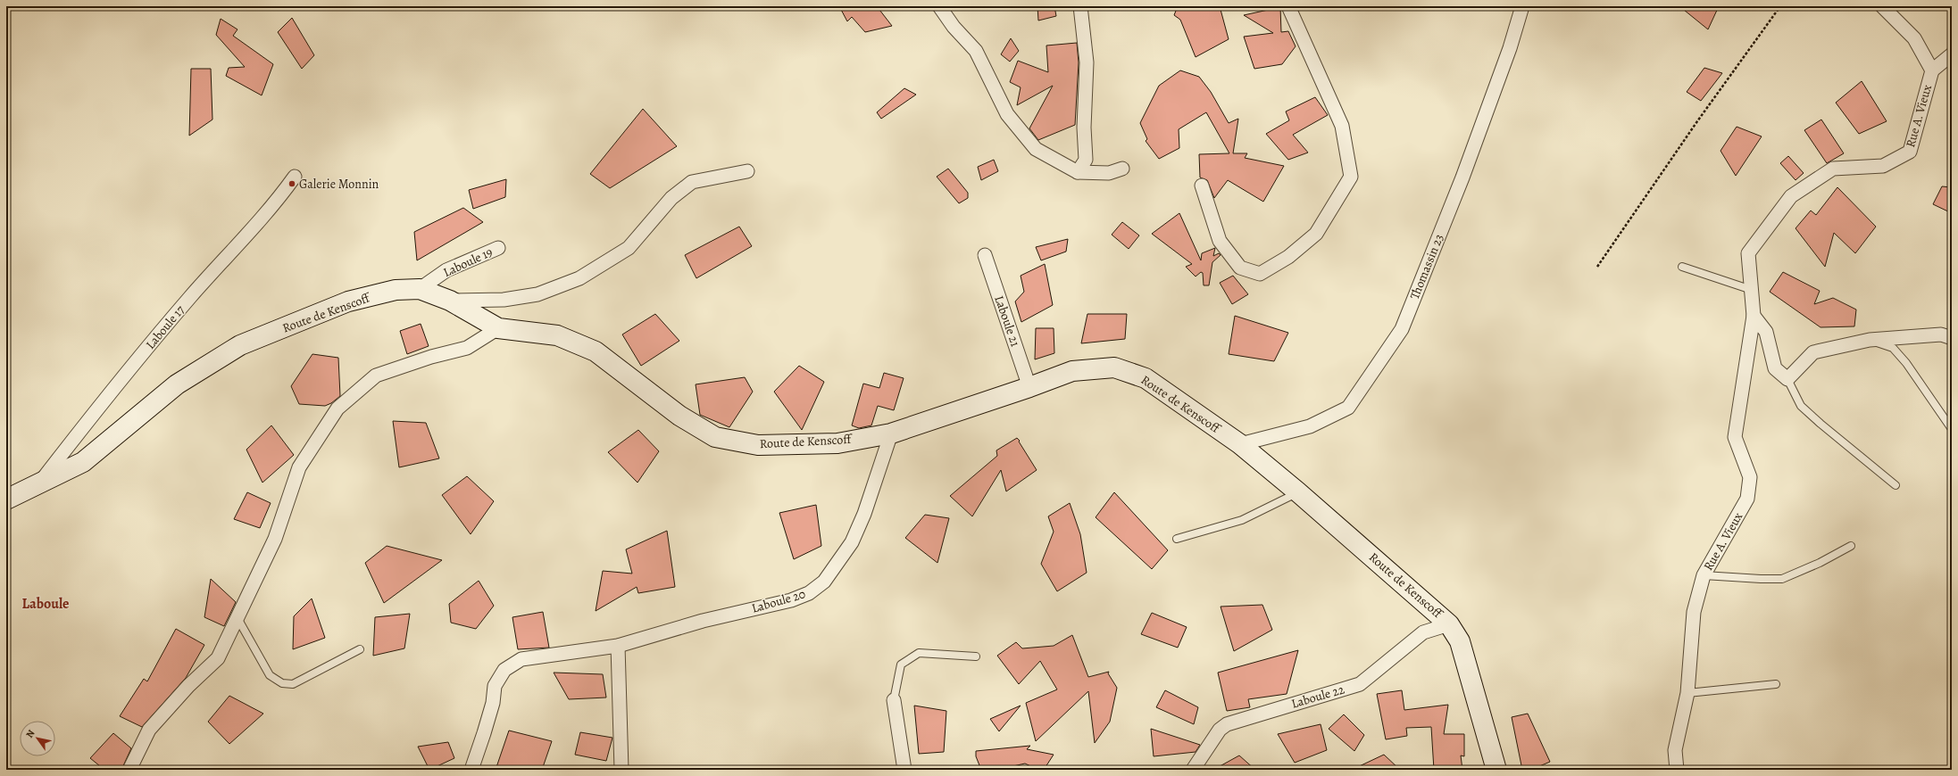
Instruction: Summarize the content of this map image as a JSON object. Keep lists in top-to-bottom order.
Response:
{
  "streets": {
    "main road": ["Route de Kenscoff"],
    "street": [
      "Rue A. Vieux",
      "Laboule 19",
      "Thomassin 23",
      "Laboule 21",
      "Laboule 17",
      "Laboule 20",
      "Laboule 22"
    ]
  },
  "crossings": [
    ["Laboule 19", "Route de Kenscoff"],
    ["Thomassin 23", "Route de Kenscoff"],
    ["Route de Kenscoff", "Laboule 21"],
    ["Route de Kenscoff", "Laboule 17"],
    ["Route de Kenscoff", "Laboule 20"],
    ["Route de Kenscoff", "Laboule 22"]
  ],
  "districts": ["Laboule"],
  "places": ["Galerie Monnin"],
  "north": "top left"
}
